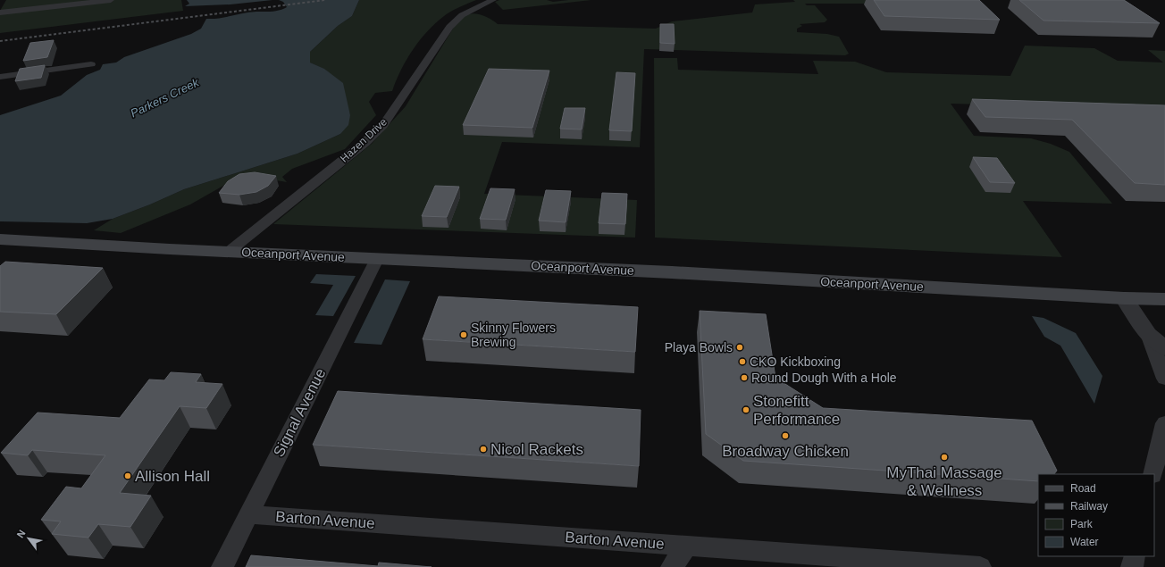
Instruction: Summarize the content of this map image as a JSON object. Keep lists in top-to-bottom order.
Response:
{
  "streets": {
    "main road": ["Oceanport Avenue"],
    "street": ["Hazen Drive", "Signal Avenue", "Barton Avenue"]
  },
  "crossings": [
    ["Hazen Drive", "Oceanport Avenue"],
    ["Oceanport Avenue", "Signal Avenue"],
    ["Signal Avenue", "Barton Avenue"]
  ],
  "water": ["Parkers Creek"],
  "places": [
    "Skinny Flowers Brewing",
    "Playa Bowls",
    "CKO Kickboxing",
    "Round Dough With a Hole",
    "Stonefitt Performance",
    "Broadway Chicken",
    "Nicol Rackets",
    "MyThai Massage & Wellness",
    "Allison Hall"
  ],
  "legend": [
    "Road",
    "Railway",
    "Park",
    "Water"
  ],
  "north": "top left"
}
